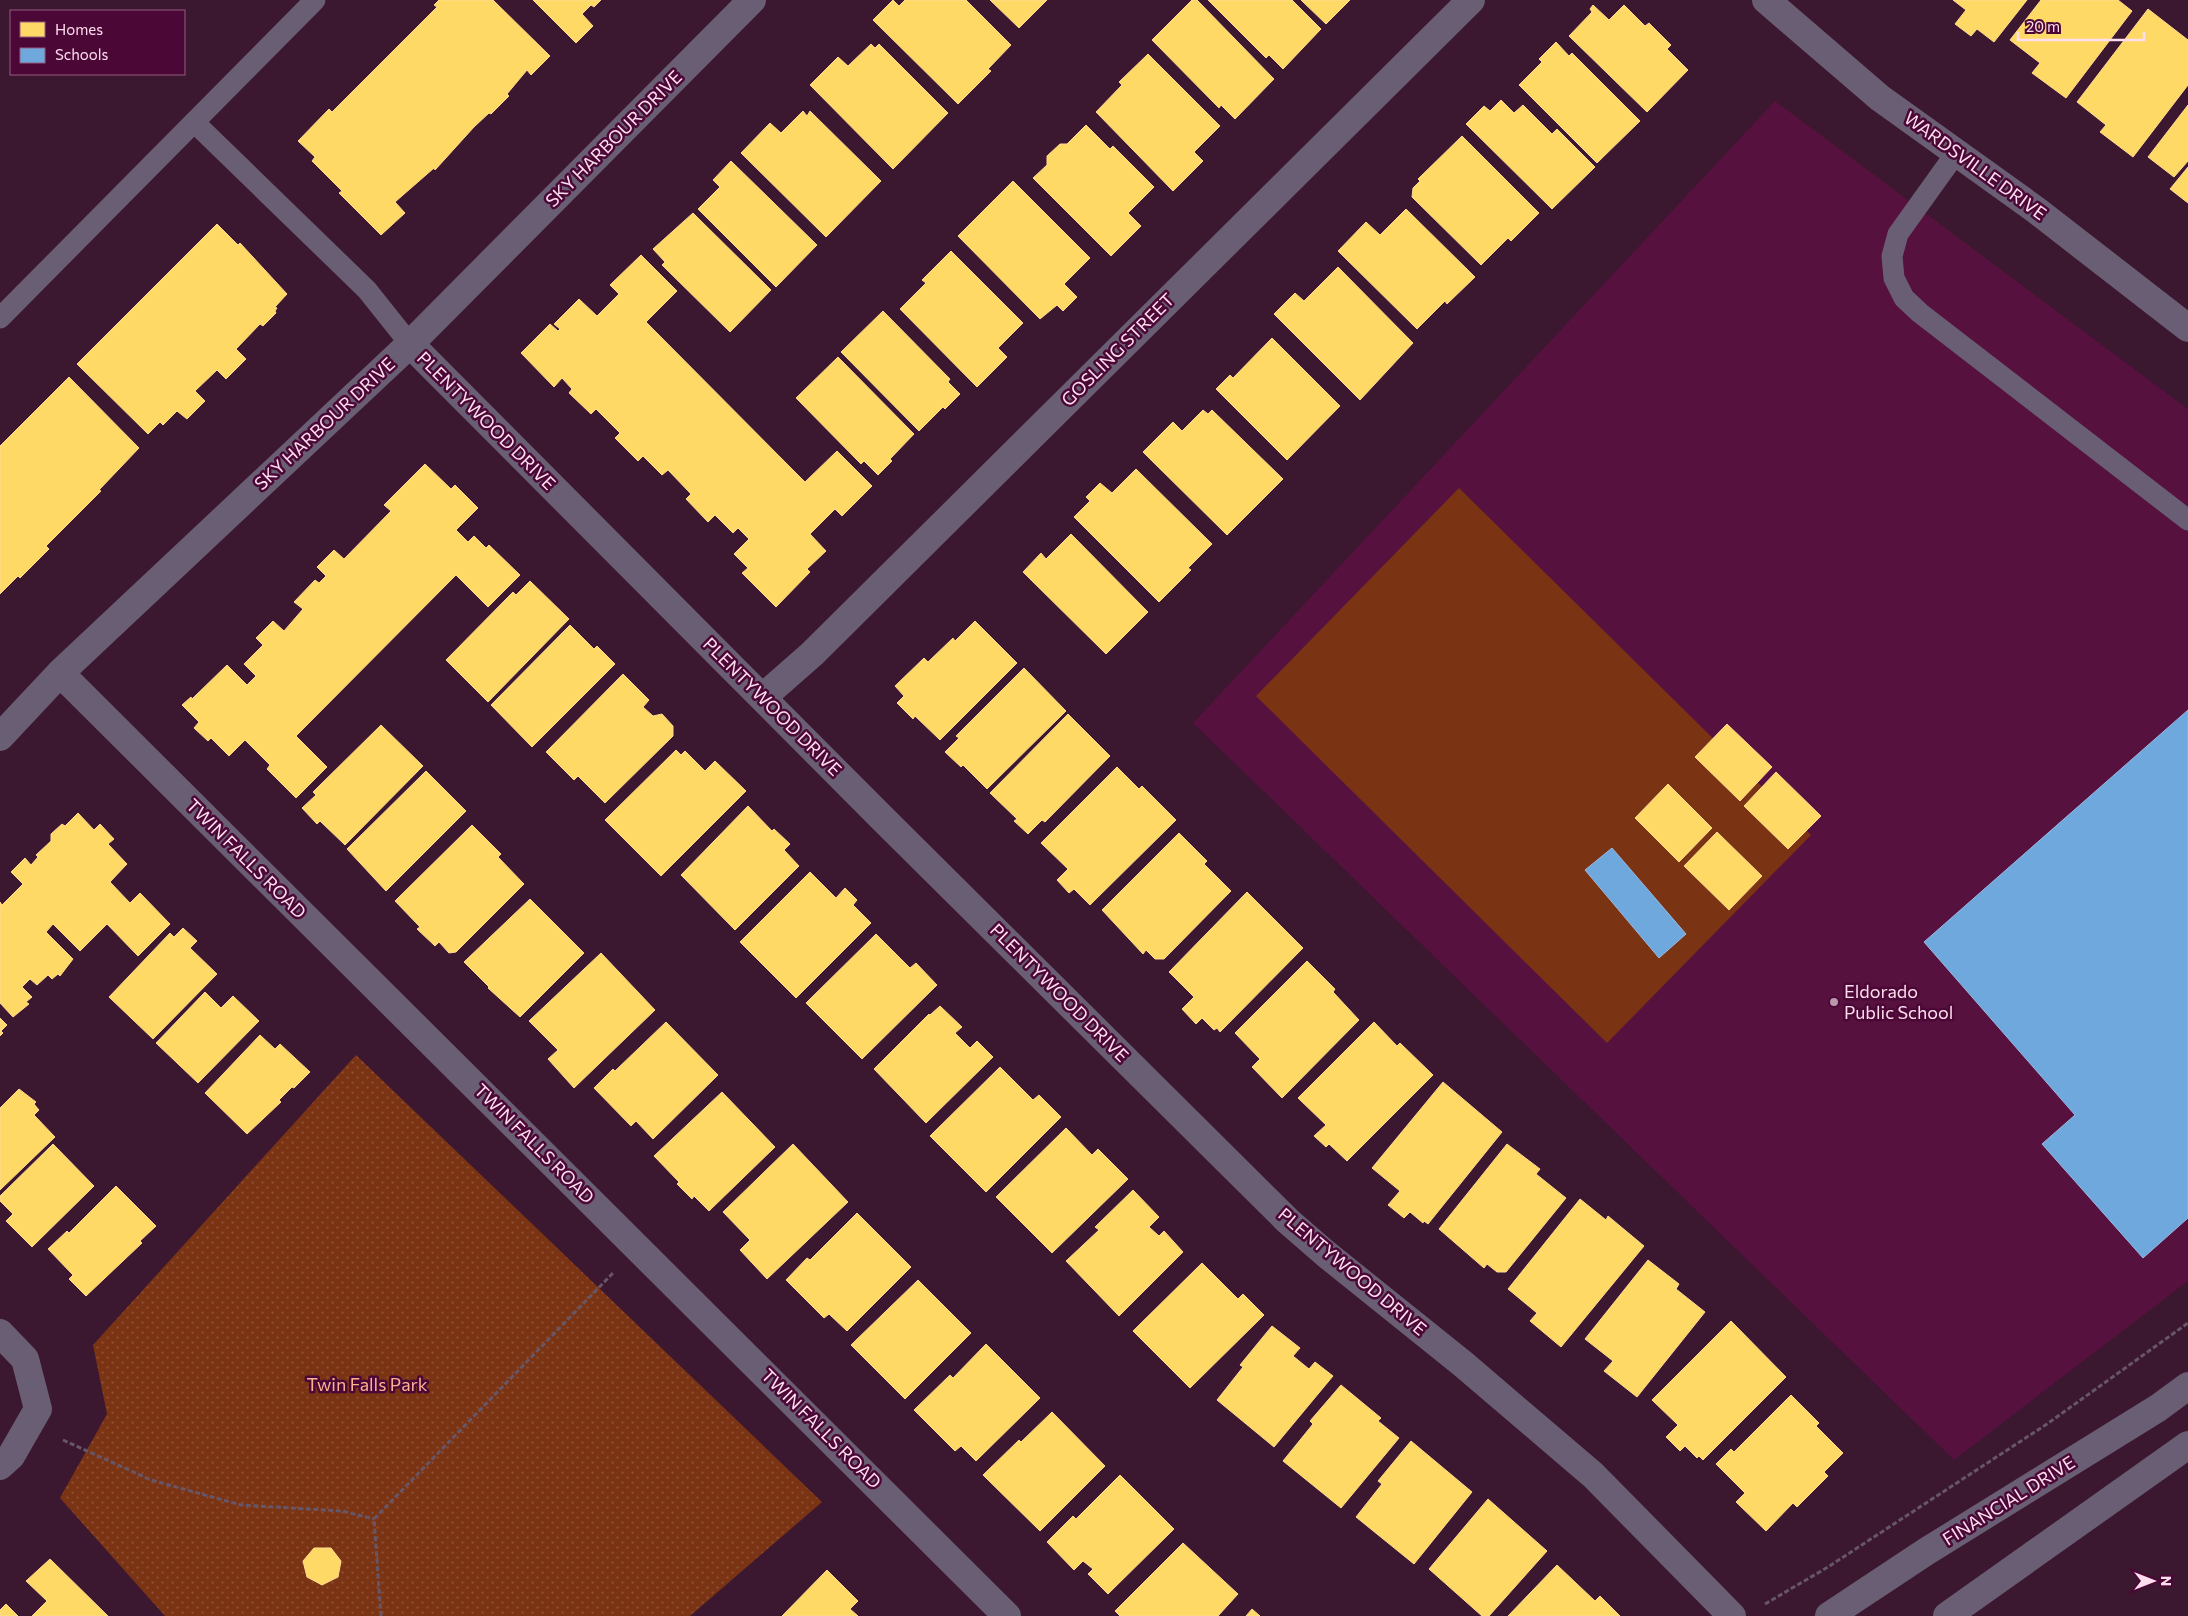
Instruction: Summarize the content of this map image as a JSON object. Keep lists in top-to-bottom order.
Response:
{
  "streets": {
    "street": [
      "SKY HARBOUR DRIVE",
      "WARDSVILLE DRIVE",
      "GOSLING STREET",
      "PLENTYWOOD DRIVE",
      "TWIN FALLS ROAD",
      "FINANCIAL DRIVE"
    ]
  },
  "crossings": [
    ["SKY HARBOUR DRIVE", "PLENTYWOOD DRIVE"],
    ["SKY HARBOUR DRIVE", "TWIN FALLS ROAD"],
    ["GOSLING STREET", "PLENTYWOOD DRIVE"]
  ],
  "parks": ["Twin Falls Park"],
  "places": ["Eldorado Public School"],
  "legend": ["Homes", "Schools"],
  "scale_bar": "20 m",
  "north": "right"
}
